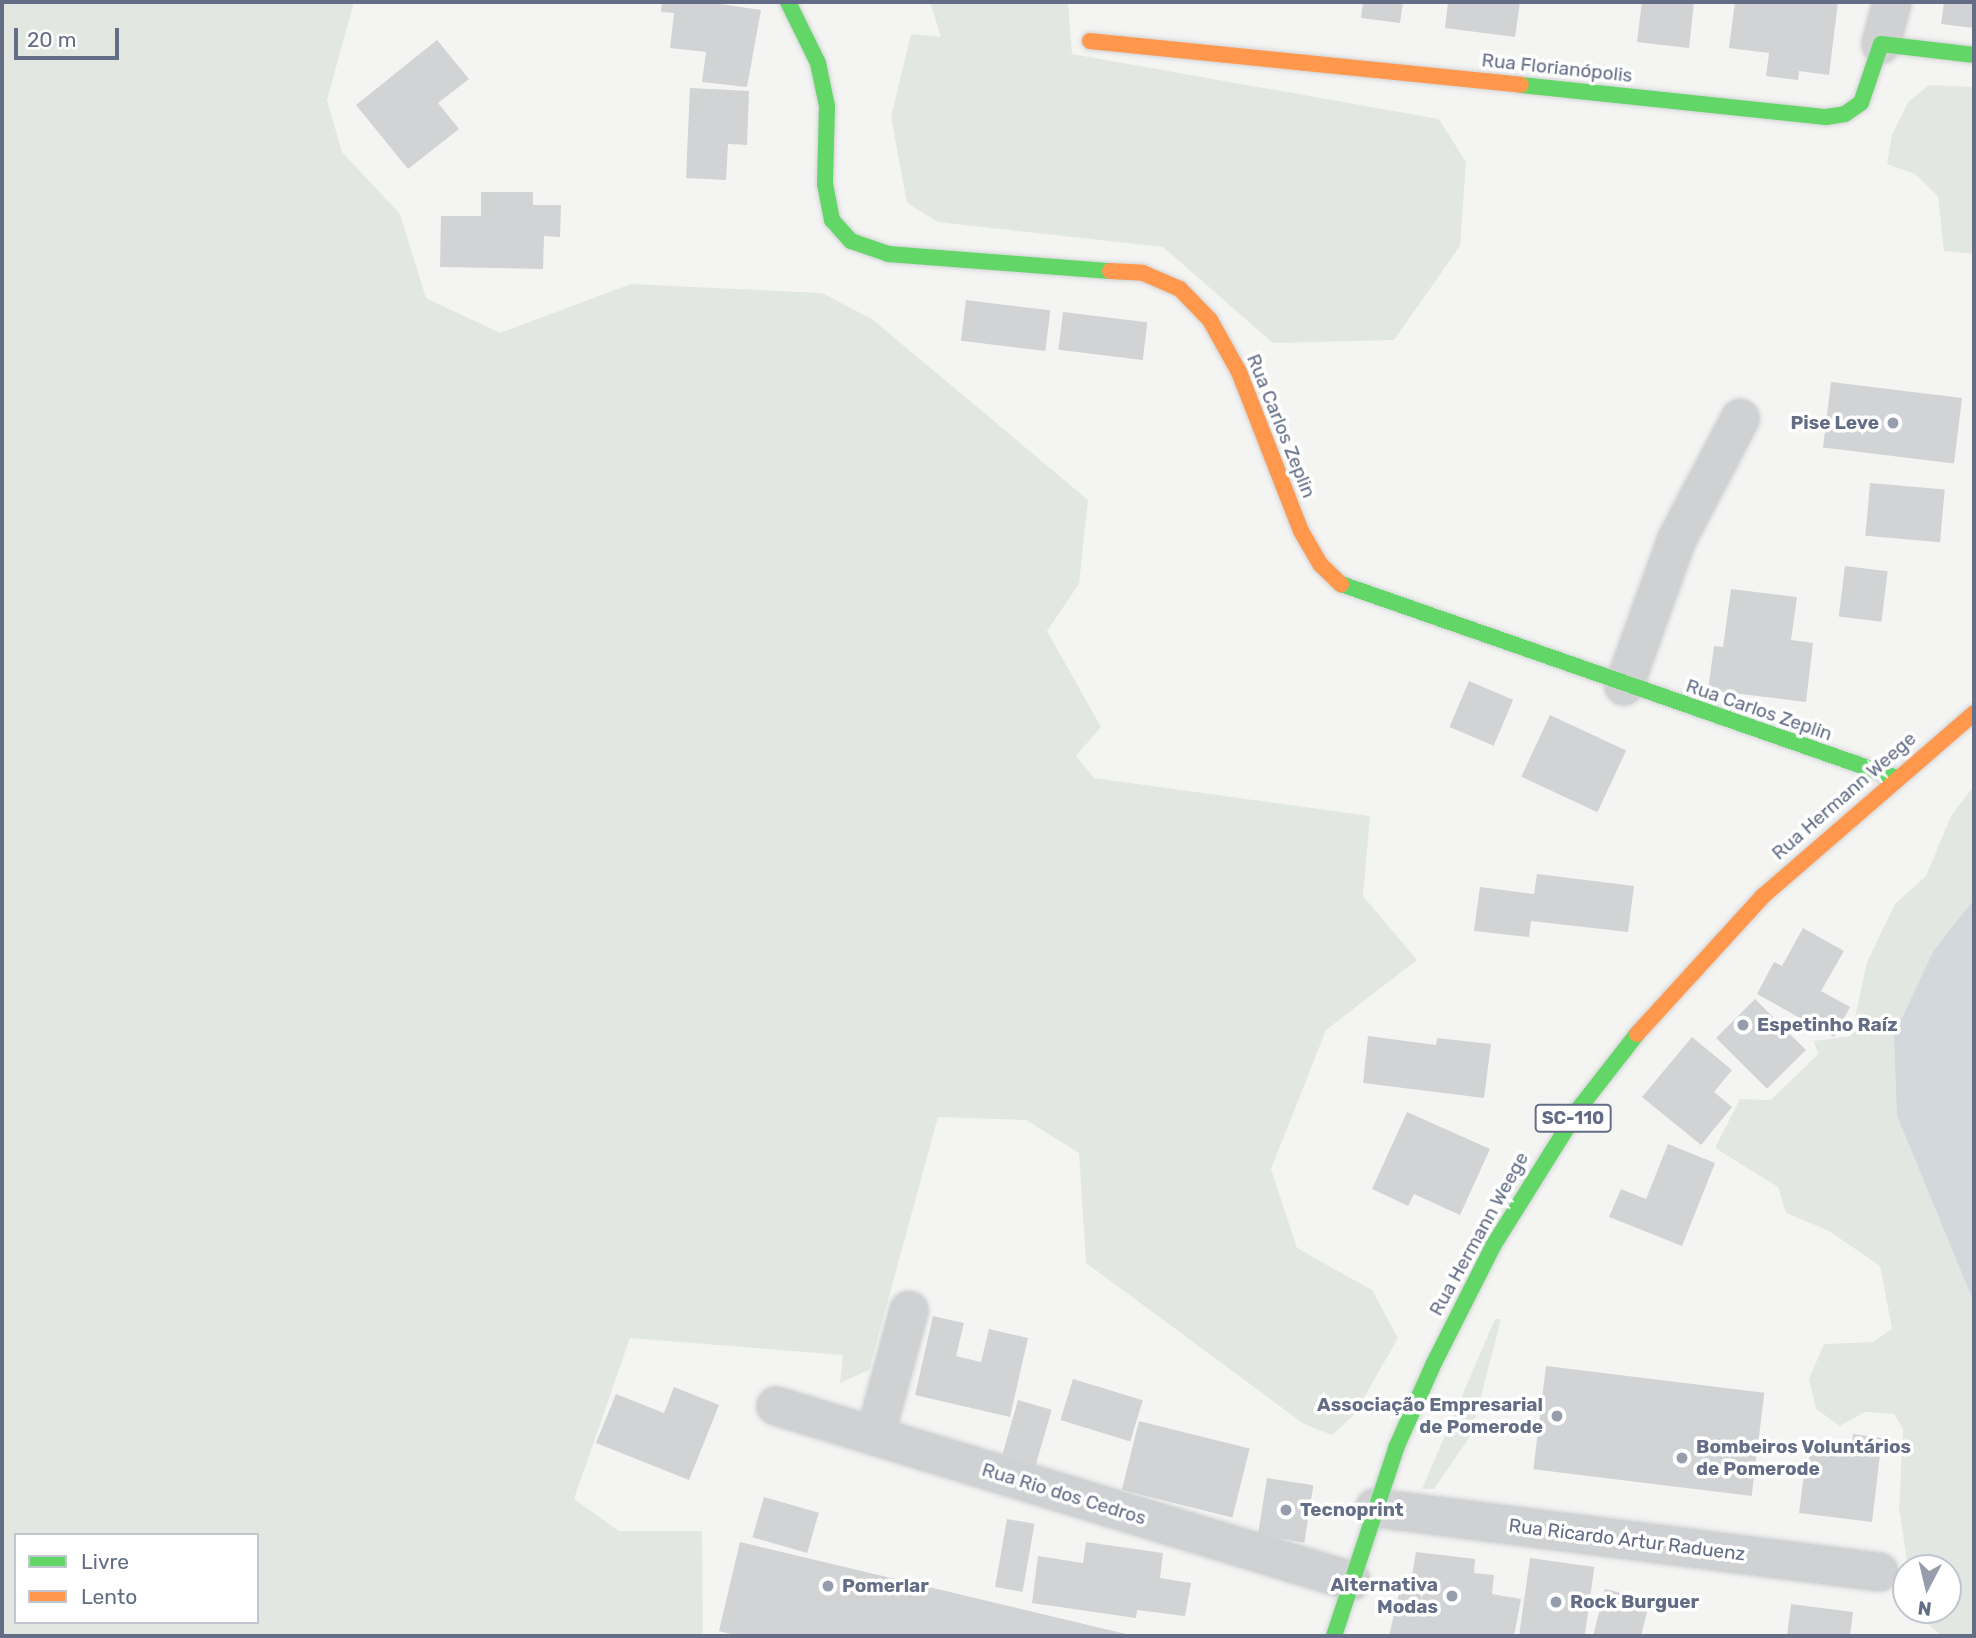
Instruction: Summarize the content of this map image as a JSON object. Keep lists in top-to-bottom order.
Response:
{
  "streets": {
    "street": [
      "Rua Florianópolis",
      "Rua Carlos Zeplin",
      "Rua Hermann Weege",
      "SC-110",
      "Rua Rio dos Cedros",
      "Rua Ricardo Artur Raduenz"
    ]
  },
  "crossings": [
    ["Rua Carlos Zeplin", "Rua Hermann Weege"],
    ["Rua Hermann Weege", "Rua Rio dos Cedros"],
    ["Rua Hermann Weege", "Rua Ricardo Artur Raduenz"]
  ],
  "places": [
    "Pise Leve",
    "Espetinho Raíz",
    "Associação Empresarial de Pomerode",
    "Bombeiros Voluntários de Pomerode",
    "Tecnoprint",
    "Pomerlar",
    "Alternativa Modas",
    "Rock Burguer"
  ],
  "legend": ["Livre", "Lento"],
  "scale_bar": "20 m",
  "north": "bottom"
}
